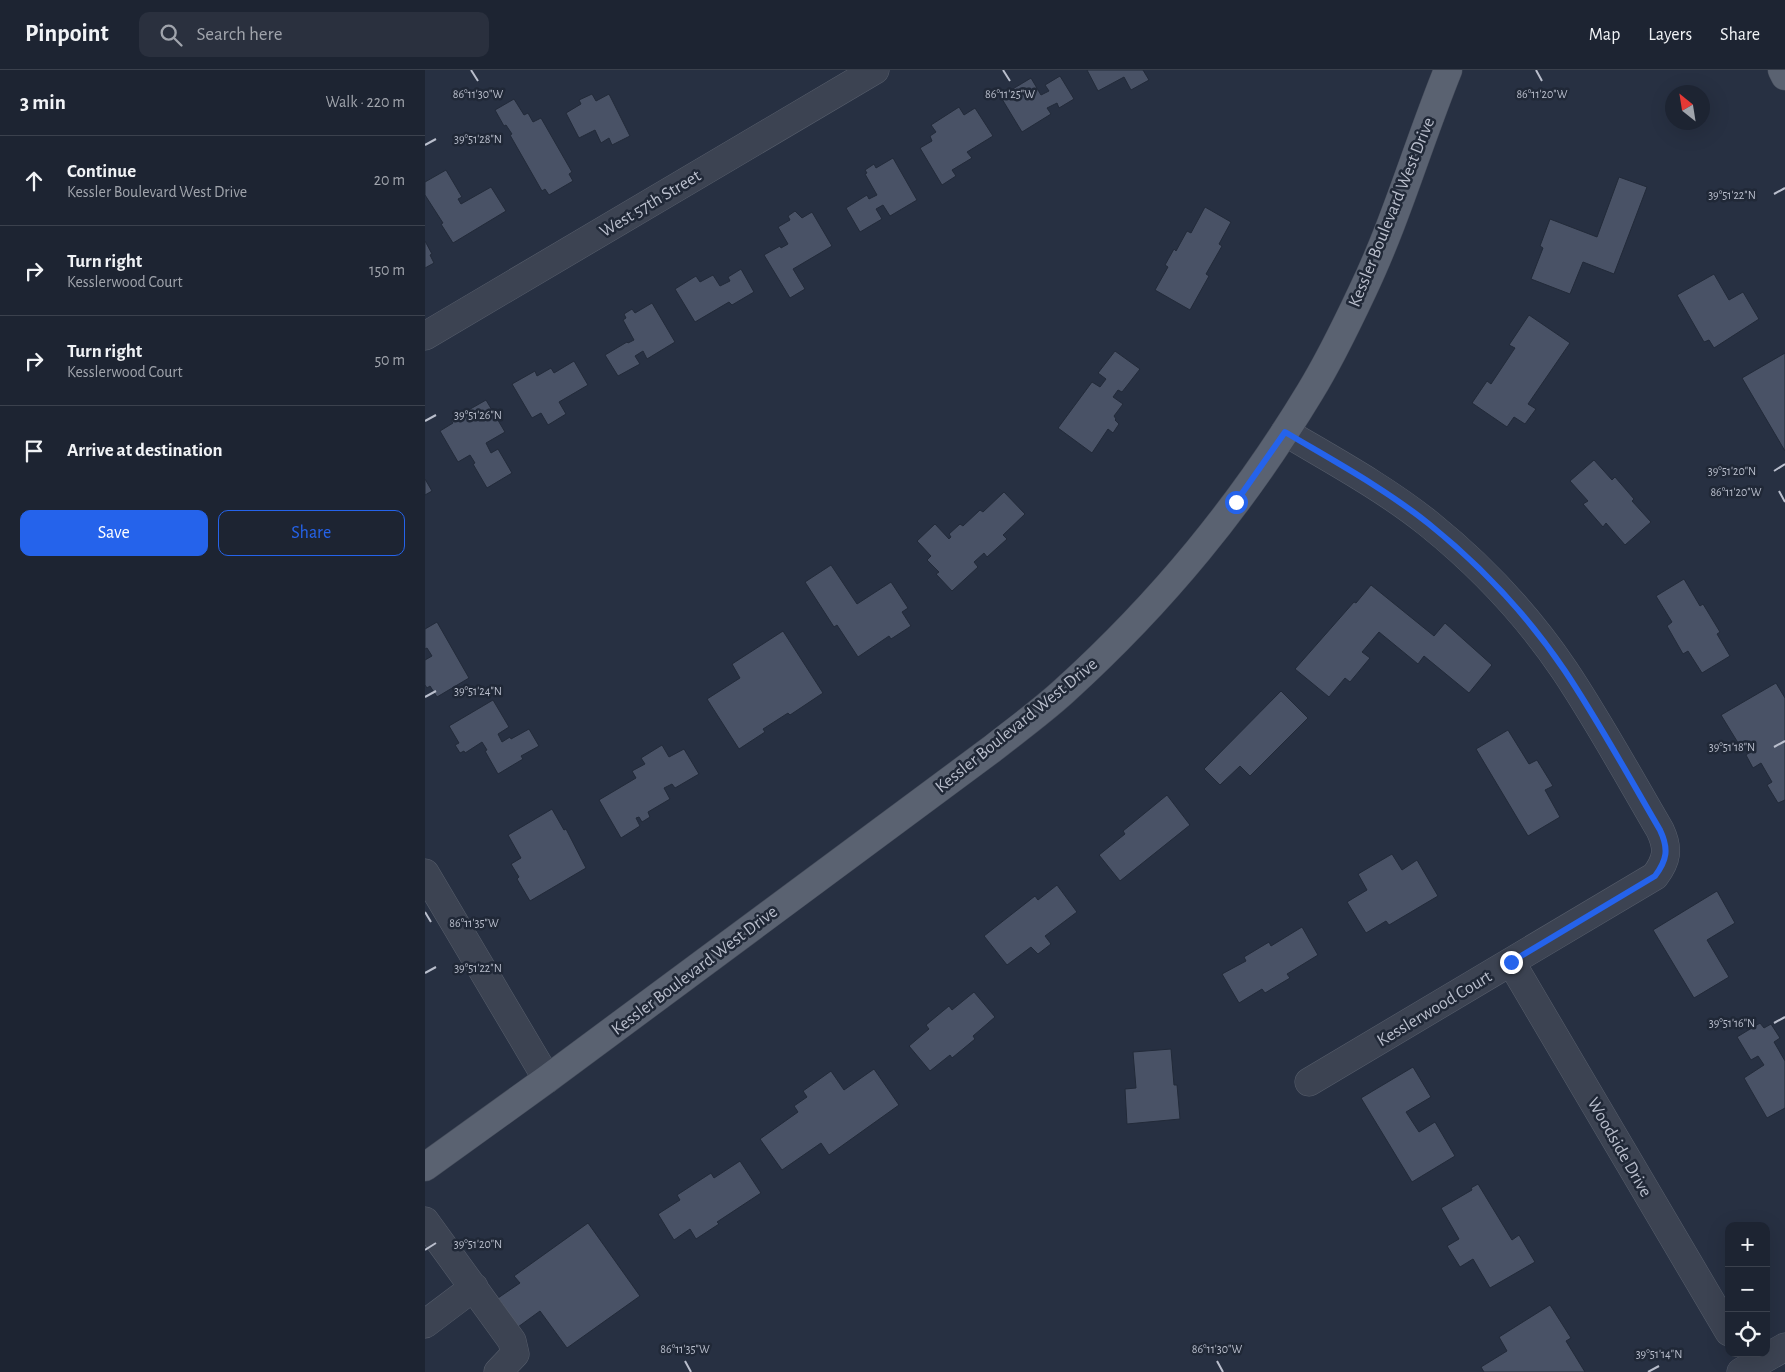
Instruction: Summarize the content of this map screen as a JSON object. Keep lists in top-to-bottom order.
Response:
{
  "streets": {
    "main road": ["Kessler Boulevard West Drive"],
    "street": ["West 57th Street", "Kesslerwood Court", "Woodside Drive"]
  },
  "crossings": [
    ["Kessler Boulevard West Drive", "Kesslerwood Court"],
    ["Kesslerwood Court", "Woodside Drive"]
  ],
  "north": "top left",
  "page": {
    "header": "Pinpoint",
    "search": "Search here",
    "nav": ["Map", "Layers", "Share"],
    "heading": ["3 min", "Walk · 220 m"],
    "list": [
      ["Continue", "Kessler Boulevard West Drive", "20 m"],
      ["Turn right", "Kesslerwood Court", "150 m"],
      ["Turn right", "Kesslerwood Court", "50 m"],
      "Arrive at destination"
    ],
    "buttons": ["Save", "Share"],
    "map_buttons": ["+", "−"]
  },
  "coordinates": [
    "86°11'30\"W",
    "86°11'25\"W",
    "86°11'20\"W",
    "39°51'28\"N",
    "39°51'22\"N",
    "39°51'26\"N",
    "39°51'20\"N",
    "39°51'24\"N",
    "39°51'18\"N",
    "86°11'35\"W",
    "39°51'16\"N",
    "39°51'14\"N"
  ]
}
